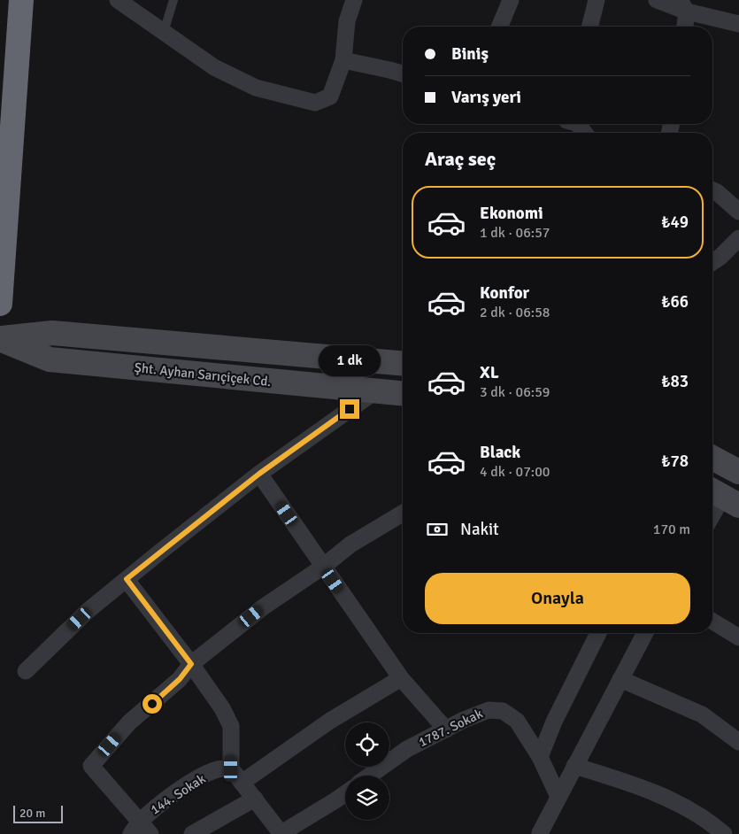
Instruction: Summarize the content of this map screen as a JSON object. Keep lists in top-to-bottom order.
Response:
{
  "streets": {
    "main road": ["Şht. Ayhan Sarıçiçek Cd."],
    "street": ["1787. Sokak", "144. Sokak"]
  },
  "scale_bar": "20 m",
  "page": {
    "banner": ["Biniş", "Varış yeri"],
    "heading": "Araç seç",
    "list": [
      {
        "name": "Ekonomi",
        "note": "1 dk · 06:57",
        "value": "₺49"
      },
      {
        "name": "Konfor",
        "note": "2 dk · 06:58",
        "value": "₺66"
      },
      {
        "name": "XL",
        "note": "3 dk · 06:59",
        "value": "₺83"
      },
      {
        "name": "Black",
        "note": "4 dk · 07:00",
        "value": "₺78"
      }
    ],
    "bubble": "1 dk",
    "pay": ["Nakit", "170 m"],
    "buttons": "Onayla",
    "scale": "20 m"
  }
}
